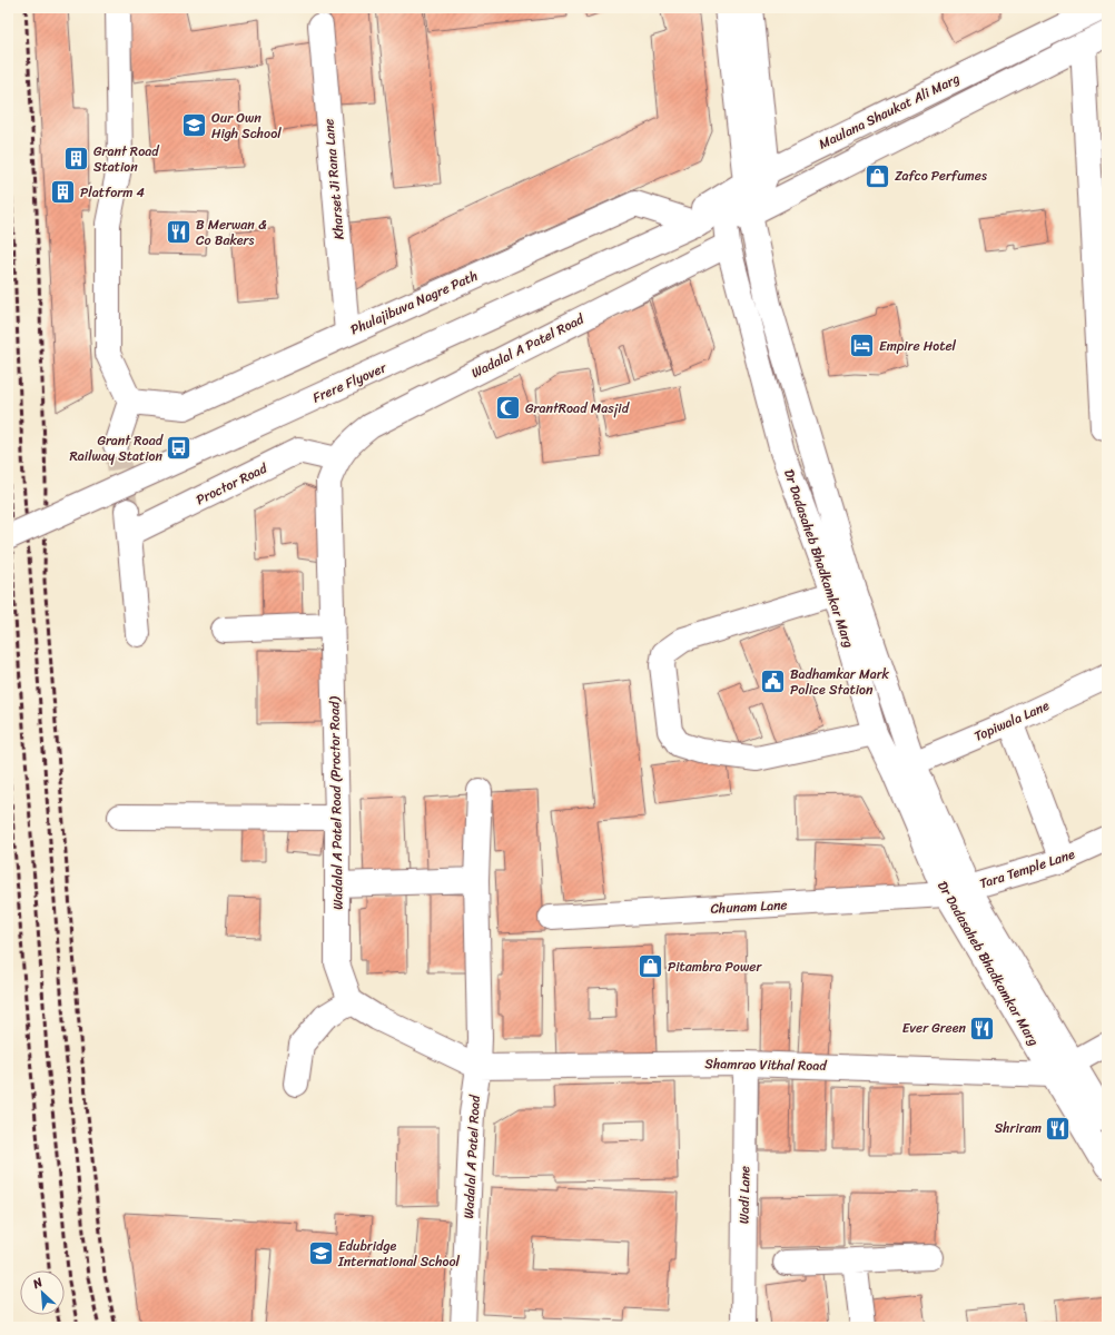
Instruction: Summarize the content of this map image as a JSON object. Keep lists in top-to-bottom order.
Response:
{
  "streets": {
    "street": [
      "Maulana Shaukat Ali Marg",
      "Kharset Ji Rana Lane",
      "Phulajibuva Nagre Path",
      "Wadalal A Patel Road",
      "Frere Flyover",
      "Proctor Road",
      "Dr Dadasaheb Bhadkamkar Marg",
      "Topiwala Lane",
      "Wadalal A Patel Road (Proctor Road)",
      "Tara Temple Lane",
      "Chunam Lane",
      "Shamrao Vithal Road",
      "Wadi Lane"
    ]
  },
  "crossings": [
    ["Maulana Shaukat Ali Marg", "Phulajibuva Nagre Path"],
    ["Maulana Shaukat Ali Marg", "Wadalal A Patel Road"],
    ["Maulana Shaukat Ali Marg", "Frere Flyover"],
    ["Maulana Shaukat Ali Marg", "Dr Dadasaheb Bhadkamkar Marg"],
    ["Kharset Ji Rana Lane", "Phulajibuva Nagre Path"],
    ["Phulajibuva Nagre Path", "Wadalal A Patel Road"],
    ["Phulajibuva Nagre Path", "Frere Flyover"],
    ["Phulajibuva Nagre Path", "Dr Dadasaheb Bhadkamkar Marg"],
    ["Wadalal A Patel Road", "Frere Flyover"],
    ["Wadalal A Patel Road", "Proctor Road"],
    ["Wadalal A Patel Road", "Dr Dadasaheb Bhadkamkar Marg"],
    ["Wadalal A Patel Road", "Wadalal A Patel Road (Proctor Road)"],
    ["Wadalal A Patel Road", "Shamrao Vithal Road"],
    ["Frere Flyover", "Dr Dadasaheb Bhadkamkar Marg"],
    ["Proctor Road", "Wadalal A Patel Road (Proctor Road)"],
    ["Dr Dadasaheb Bhadkamkar Marg", "Topiwala Lane"],
    ["Dr Dadasaheb Bhadkamkar Marg", "Tara Temple Lane"],
    ["Dr Dadasaheb Bhadkamkar Marg", "Chunam Lane"],
    ["Dr Dadasaheb Bhadkamkar Marg", "Shamrao Vithal Road"],
    ["Tara Temple Lane", "Chunam Lane"],
    ["Shamrao Vithal Road", "Wadi Lane"]
  ],
  "places": {
    "school or university": ["Our Own High School", "Edubridge International School"],
    "building": ["Grant Road Station", "Platform 4"],
    "shop": ["Zafco Perfumes", "Pitambra Power"],
    "restaurant": ["B Merwan & Co Bakers", "Ever Green", "Shriram"],
    "hotel": ["Empire Hotel"],
    "mosque": ["GrantRoad Masjid"],
    "bus stop": ["Grant Road Railway Station"],
    "public building": ["Badhamkar Mark Police Station"]
  },
  "north": "top left"
}
